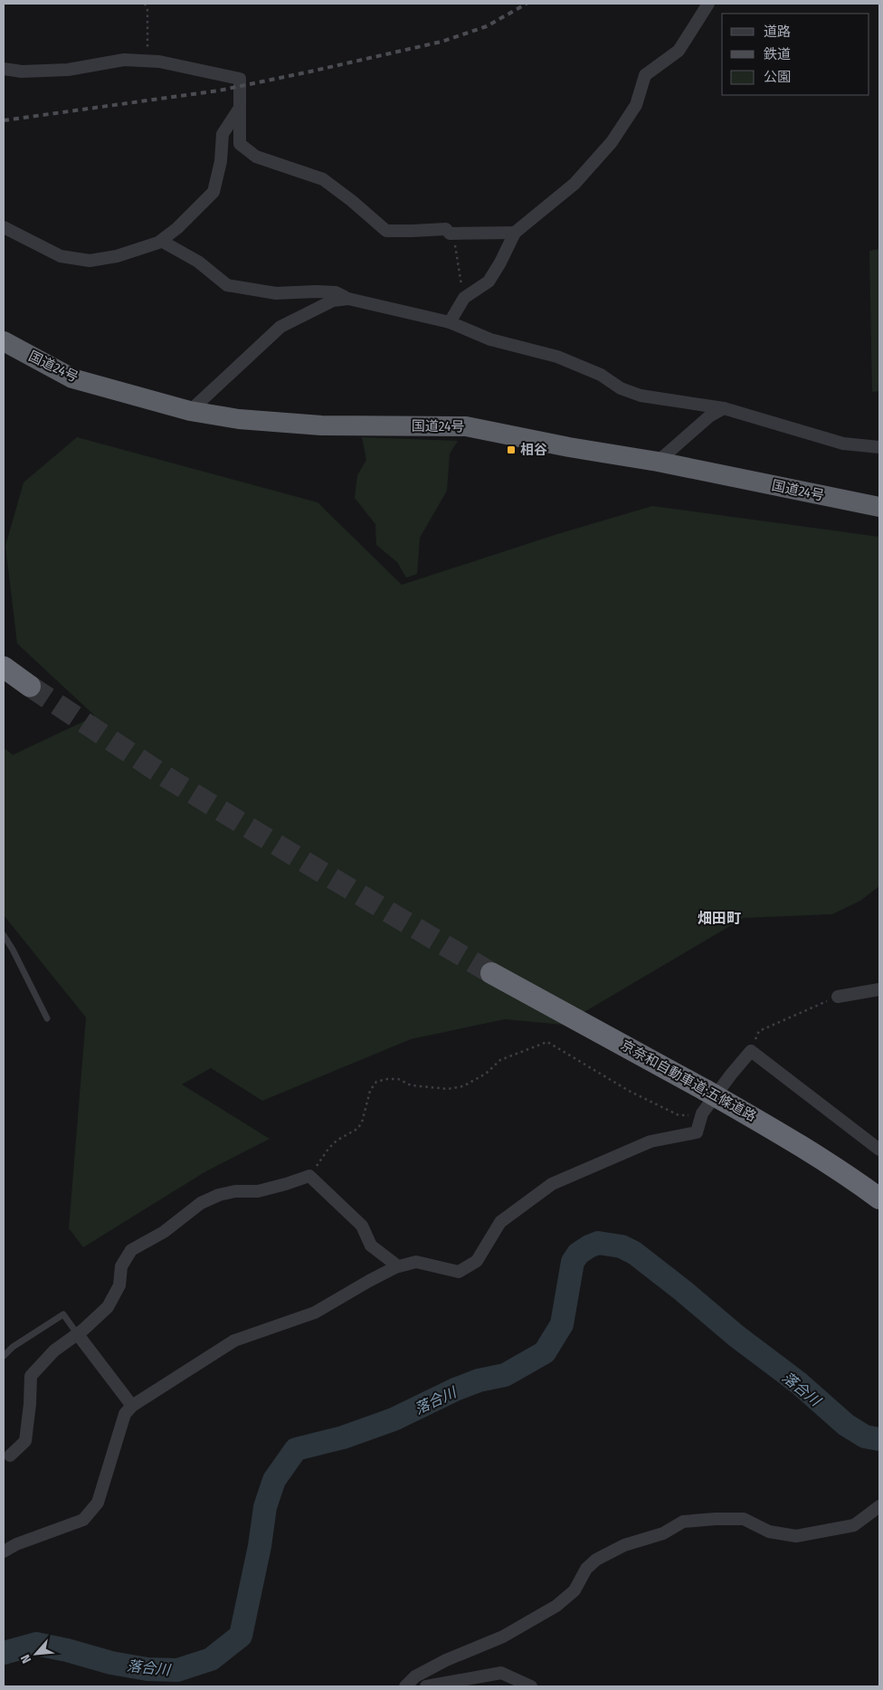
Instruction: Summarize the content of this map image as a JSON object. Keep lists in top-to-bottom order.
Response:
{
  "streets": {
    "highway": ["国道24号", "京奈和自動車道;五條道路"]
  },
  "districts": ["畑田町"],
  "water": ["落合川"],
  "places": {
    "transit": ["相谷"]
  },
  "legend": ["道路", "鉄道", "公園"],
  "north": "bottom left"
}
